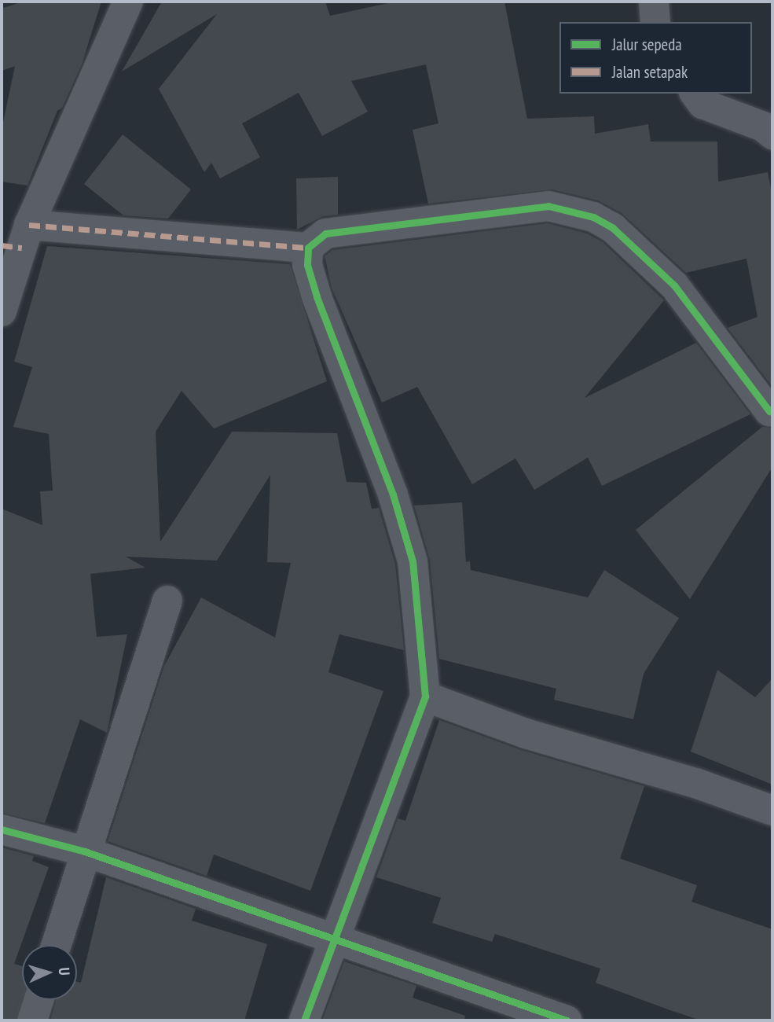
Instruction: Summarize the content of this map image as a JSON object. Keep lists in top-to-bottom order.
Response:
{
  "legend": ["Jalur sepeda", "Jalan setapak"],
  "north": "right"
}
